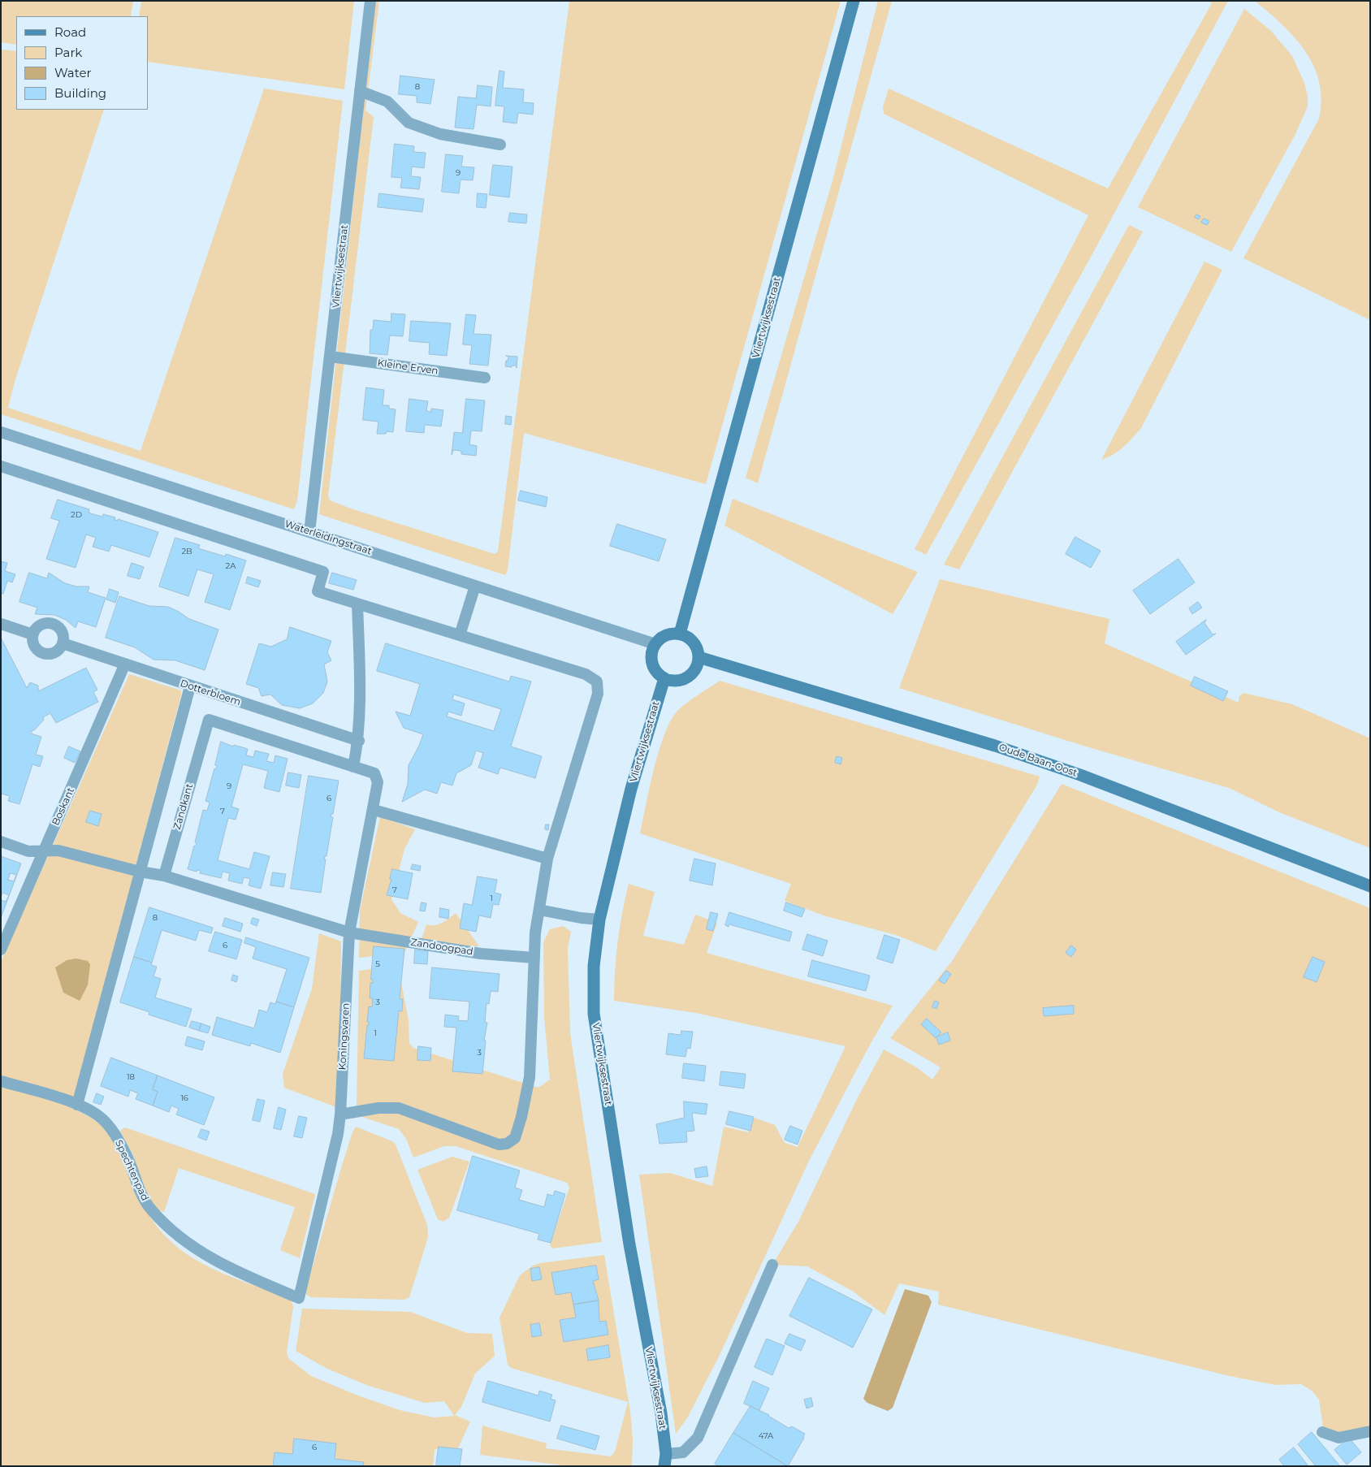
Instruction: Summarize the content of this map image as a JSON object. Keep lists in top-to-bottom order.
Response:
{
  "streets": {
    "street": [
      "Vliertwijksestraat",
      "Kleine Erven",
      "Waterleidingstraat",
      "Dotterbloem",
      "Oude Baan-Oost",
      "Boskant",
      "Zandkant",
      "Zandoogpad",
      "Koningsvaren",
      "Spechtenpad"
    ]
  },
  "crossings": [
    ["Vliertwijksestraat", "Kleine Erven"],
    ["Vliertwijksestraat", "Waterleidingstraat"],
    ["Vliertwijksestraat", "Oude Baan-Oost"],
    ["Waterleidingstraat", "Oude Baan-Oost"],
    ["Dotterbloem", "Boskant"],
    ["Zandkant", "Koningsvaren"],
    ["Zandoogpad", "Koningsvaren"],
    ["Koningsvaren", "Spechtenpad"]
  ],
  "house_numbers": [
    "8",
    "9",
    "2D",
    "2B",
    "2A",
    "9",
    "6",
    "7",
    "7",
    "1",
    "8",
    "6",
    "5",
    "3",
    "1",
    "3",
    "18",
    "16",
    "47A",
    "6"
  ],
  "legend": [
    "Road",
    "Park",
    "Water",
    "Building"
  ]
}
